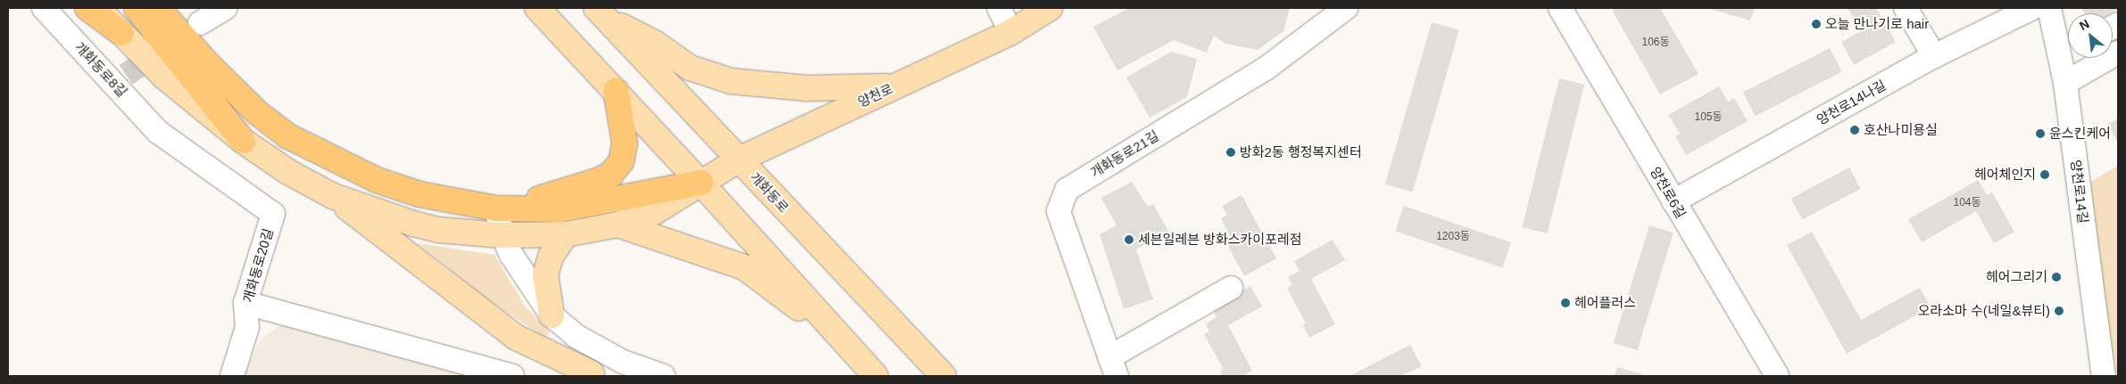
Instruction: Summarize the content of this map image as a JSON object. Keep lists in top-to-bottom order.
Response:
{
  "streets": {
    "main road": ["양천로", "개화동로"],
    "street": [
      "개화동로8길",
      "양천로14나길",
      "개화동로21길",
      "양천로14길",
      "양천로6길",
      "개화동로20길"
    ]
  },
  "crossings": [
    ["개화동로8길", "개화동로20길"],
    ["양천로", "개화동로"],
    ["양천로14나길", "양천로6길"]
  ],
  "places": [
    "오늘 만나기로 hair",
    "호산나미용실",
    "윤스킨케어",
    "방화2동 행정복지센터",
    "헤어체인지",
    "세븐일레븐 방화스카이포레점",
    "헤어그리기",
    "헤어플러스",
    "오라소마 수(네일&뷰티)"
  ],
  "house_numbers": [
    "106동",
    "105동",
    "104동",
    "1203동"
  ],
  "north": "top left"
}
